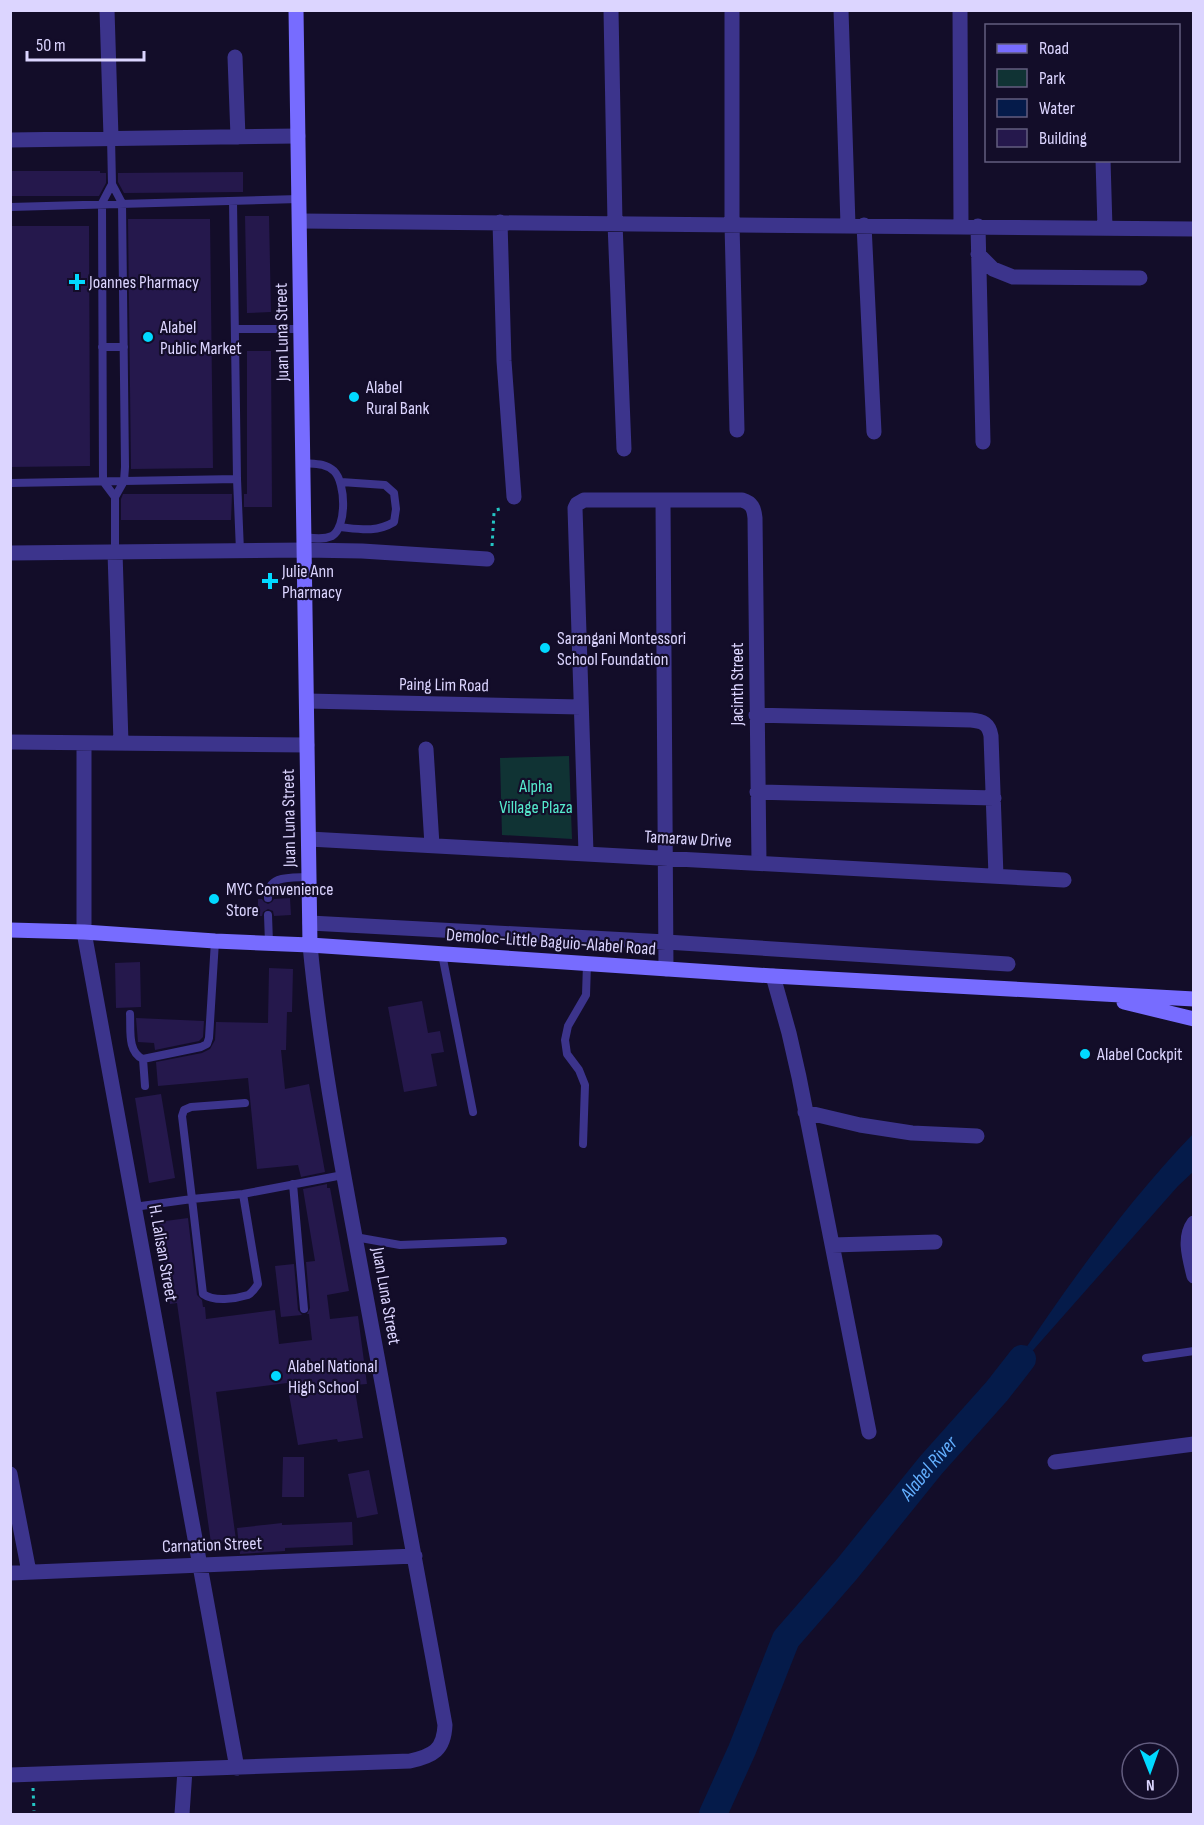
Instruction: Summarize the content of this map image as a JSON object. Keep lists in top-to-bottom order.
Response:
{
  "streets": {
    "main road": ["Juan Luna Street", "Demoloc-Little Baguio-Alabel Road"],
    "street": [
      "Jacinth Street",
      "Paing Lim Road",
      "Tamaraw Drive",
      "H. Lalisan Street",
      "Carnation Street"
    ]
  },
  "crossings": [
    ["Juan Luna Street", "Paing Lim Road"],
    ["Juan Luna Street", "Tamaraw Drive"],
    ["Juan Luna Street", "Demoloc-Little Baguio-Alabel Road"],
    ["Juan Luna Street", "H. Lalisan Street"],
    ["Juan Luna Street", "Carnation Street"],
    ["Jacinth Street", "Tamaraw Drive"],
    ["Demoloc-Little Baguio-Alabel Road", "H. Lalisan Street"],
    ["H. Lalisan Street", "Carnation Street"]
  ],
  "water": ["Alabel River"],
  "parks": ["Alpha Village Plaza"],
  "places": {
    "health": ["Joannes Pharmacy", "Julie Ann Pharmacy"],
    "other": [
      "Alabel Public Market",
      "Alabel Rural Bank",
      "Sarangani Montessori School Foundation",
      "MYC Convenience Store",
      "Alabel Cockpit",
      "Alabel National High School"
    ]
  },
  "legend": [
    "Road",
    "Park",
    "Water",
    "Building"
  ],
  "scale_bar": "50 m",
  "north": "bottom"
}
